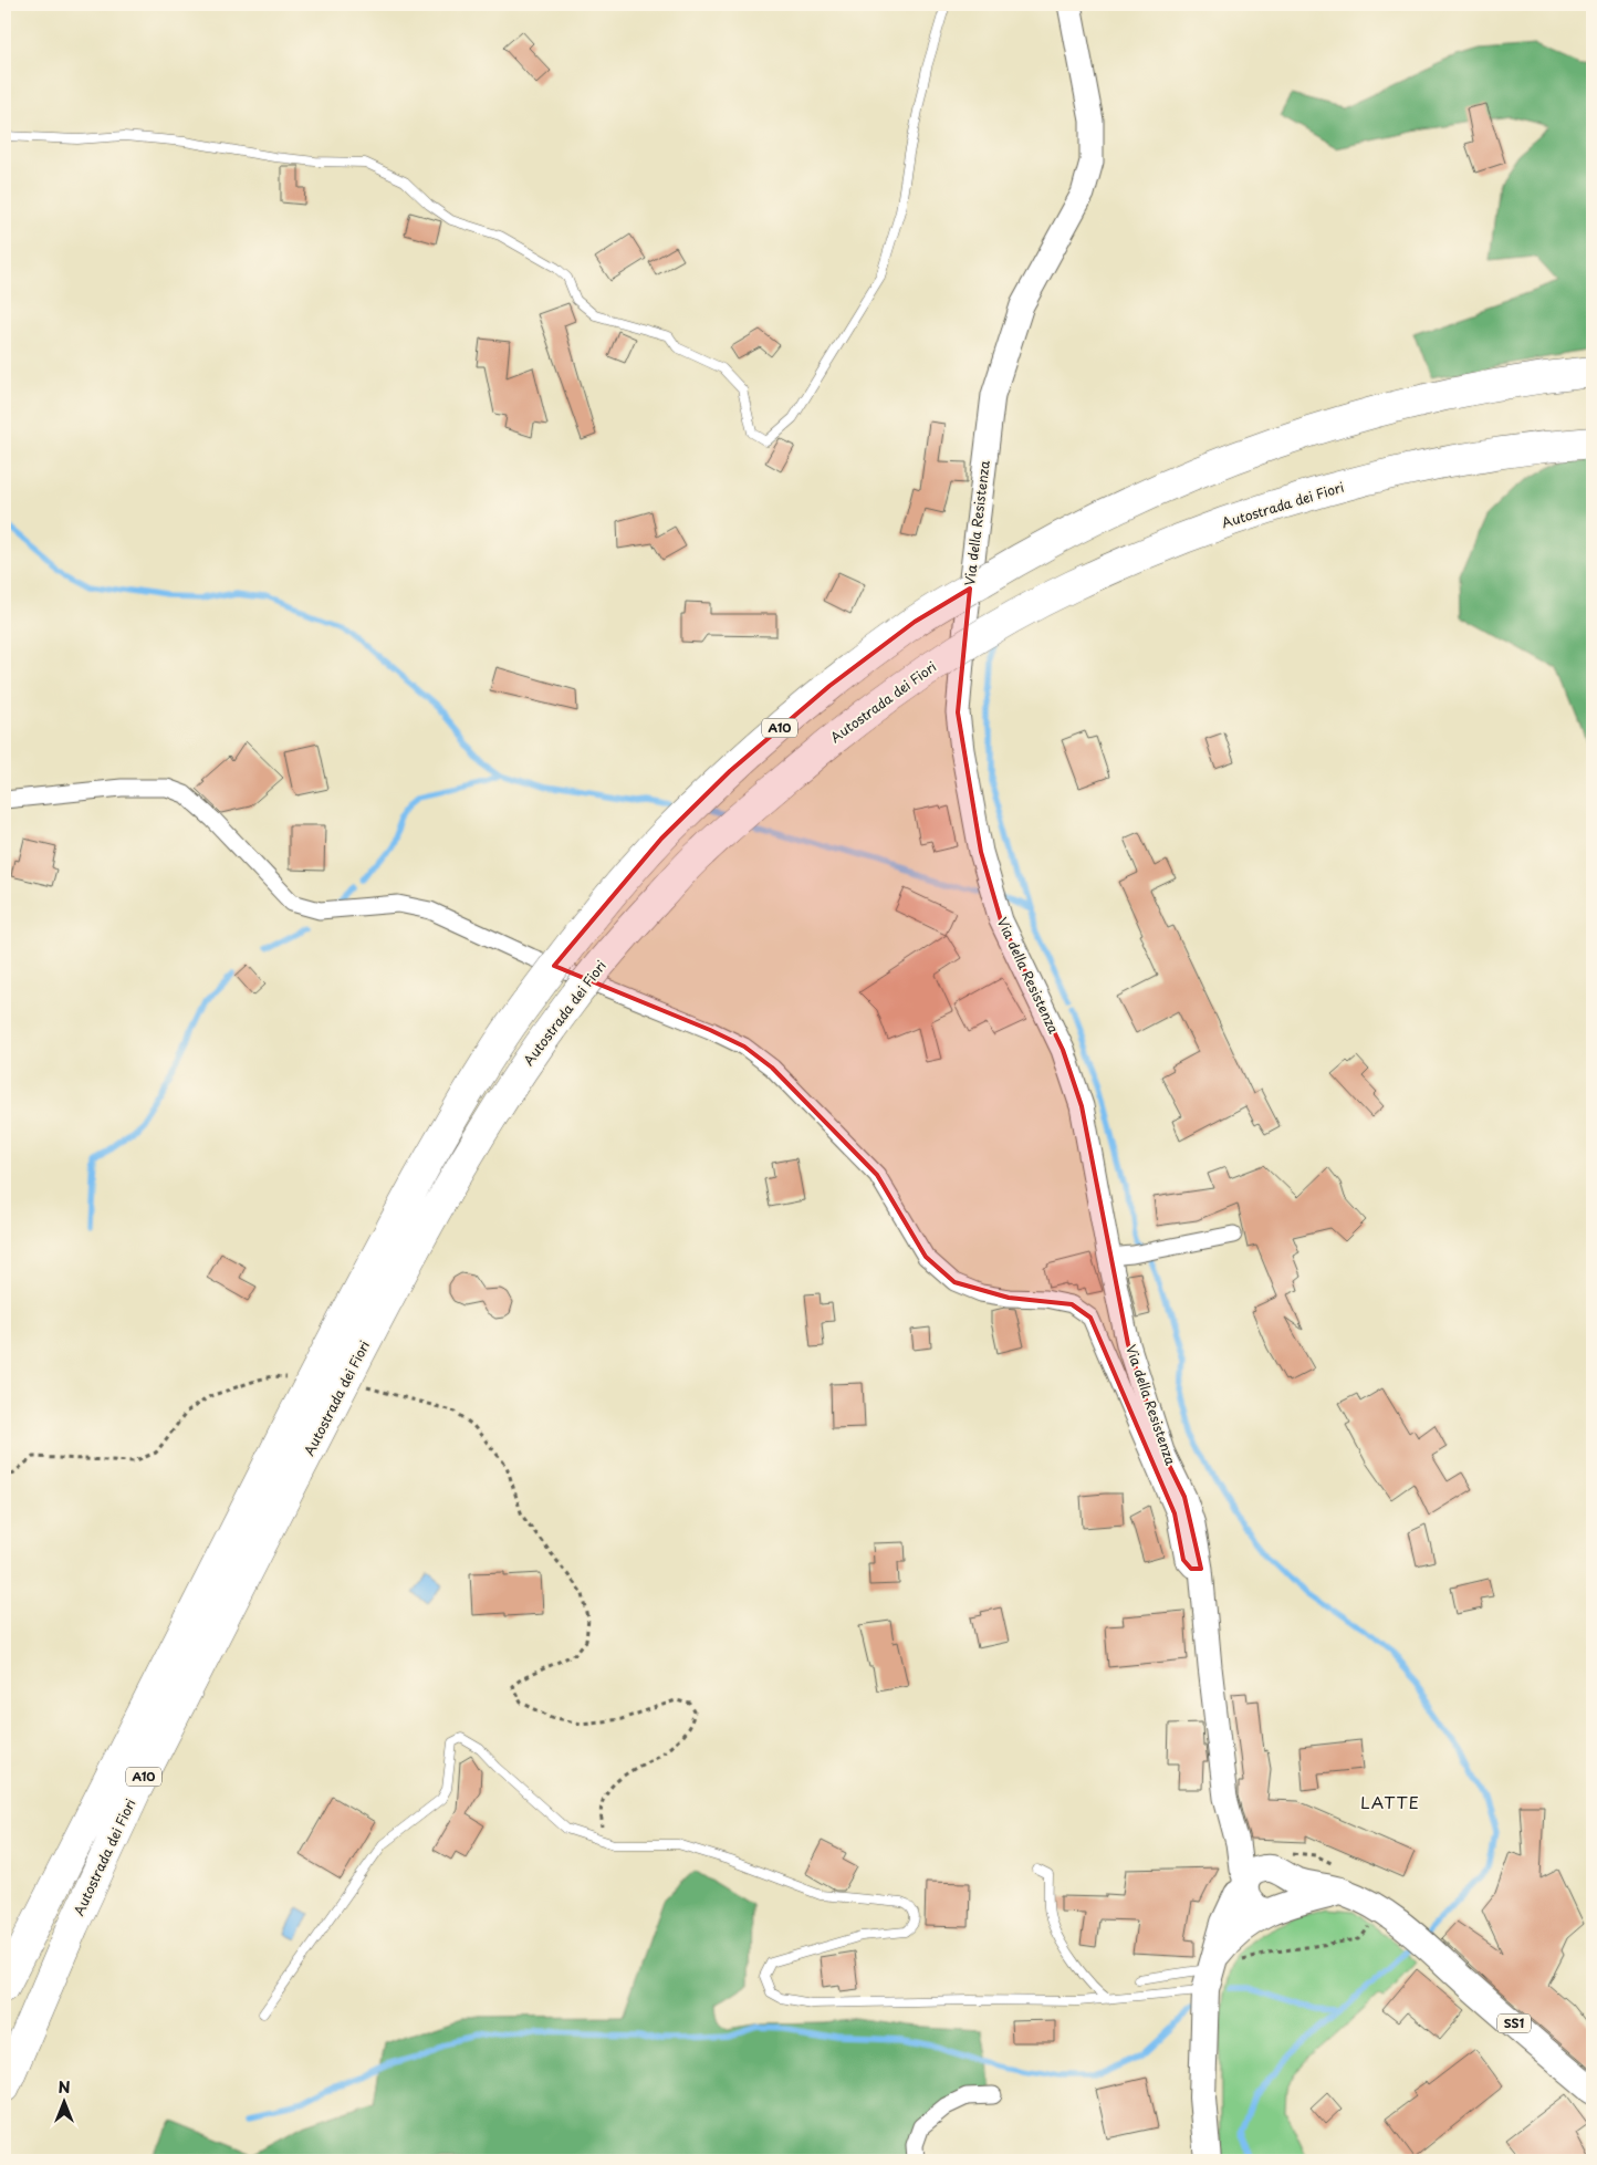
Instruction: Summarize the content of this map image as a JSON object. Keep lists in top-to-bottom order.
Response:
{
  "streets": {
    "highway": ["Autostrada dei Fiori", "A10"],
    "main road": ["SS1"],
    "street": ["Via della Resistenza"]
  },
  "crossings": [
    ["Via della Resistenza", "SS1"]
  ],
  "districts": ["LATTE"],
  "north": "top"
}
